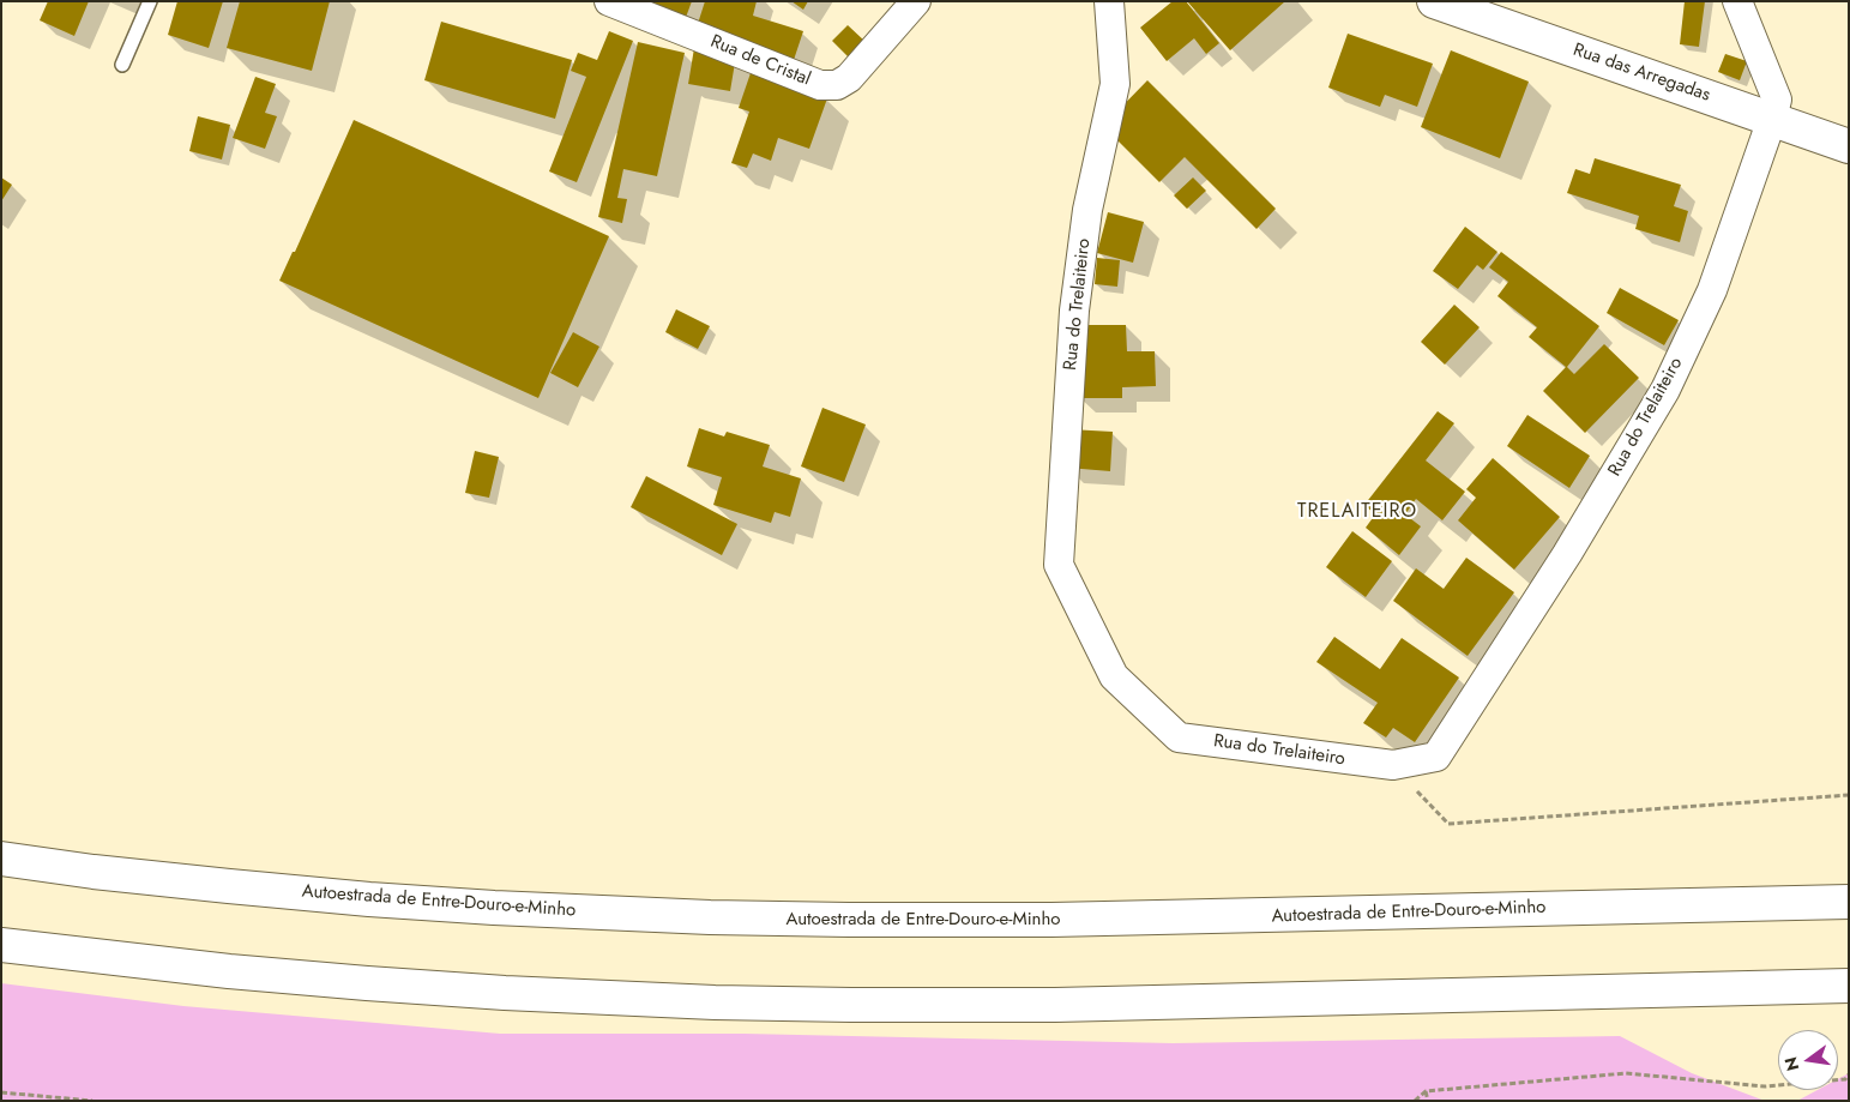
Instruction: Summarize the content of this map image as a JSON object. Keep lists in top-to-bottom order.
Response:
{
  "streets": {
    "main road": ["Rua das Arregadas", "Autoestrada de Entre-Douro-e-Minho"],
    "street": ["Rua de Cristal", "Rua do Trelaiteiro"]
  },
  "crossings": [
    ["Rua das Arregadas", "Rua do Trelaiteiro"]
  ],
  "districts": ["TRELAITEIRO"],
  "north": "left"
}
